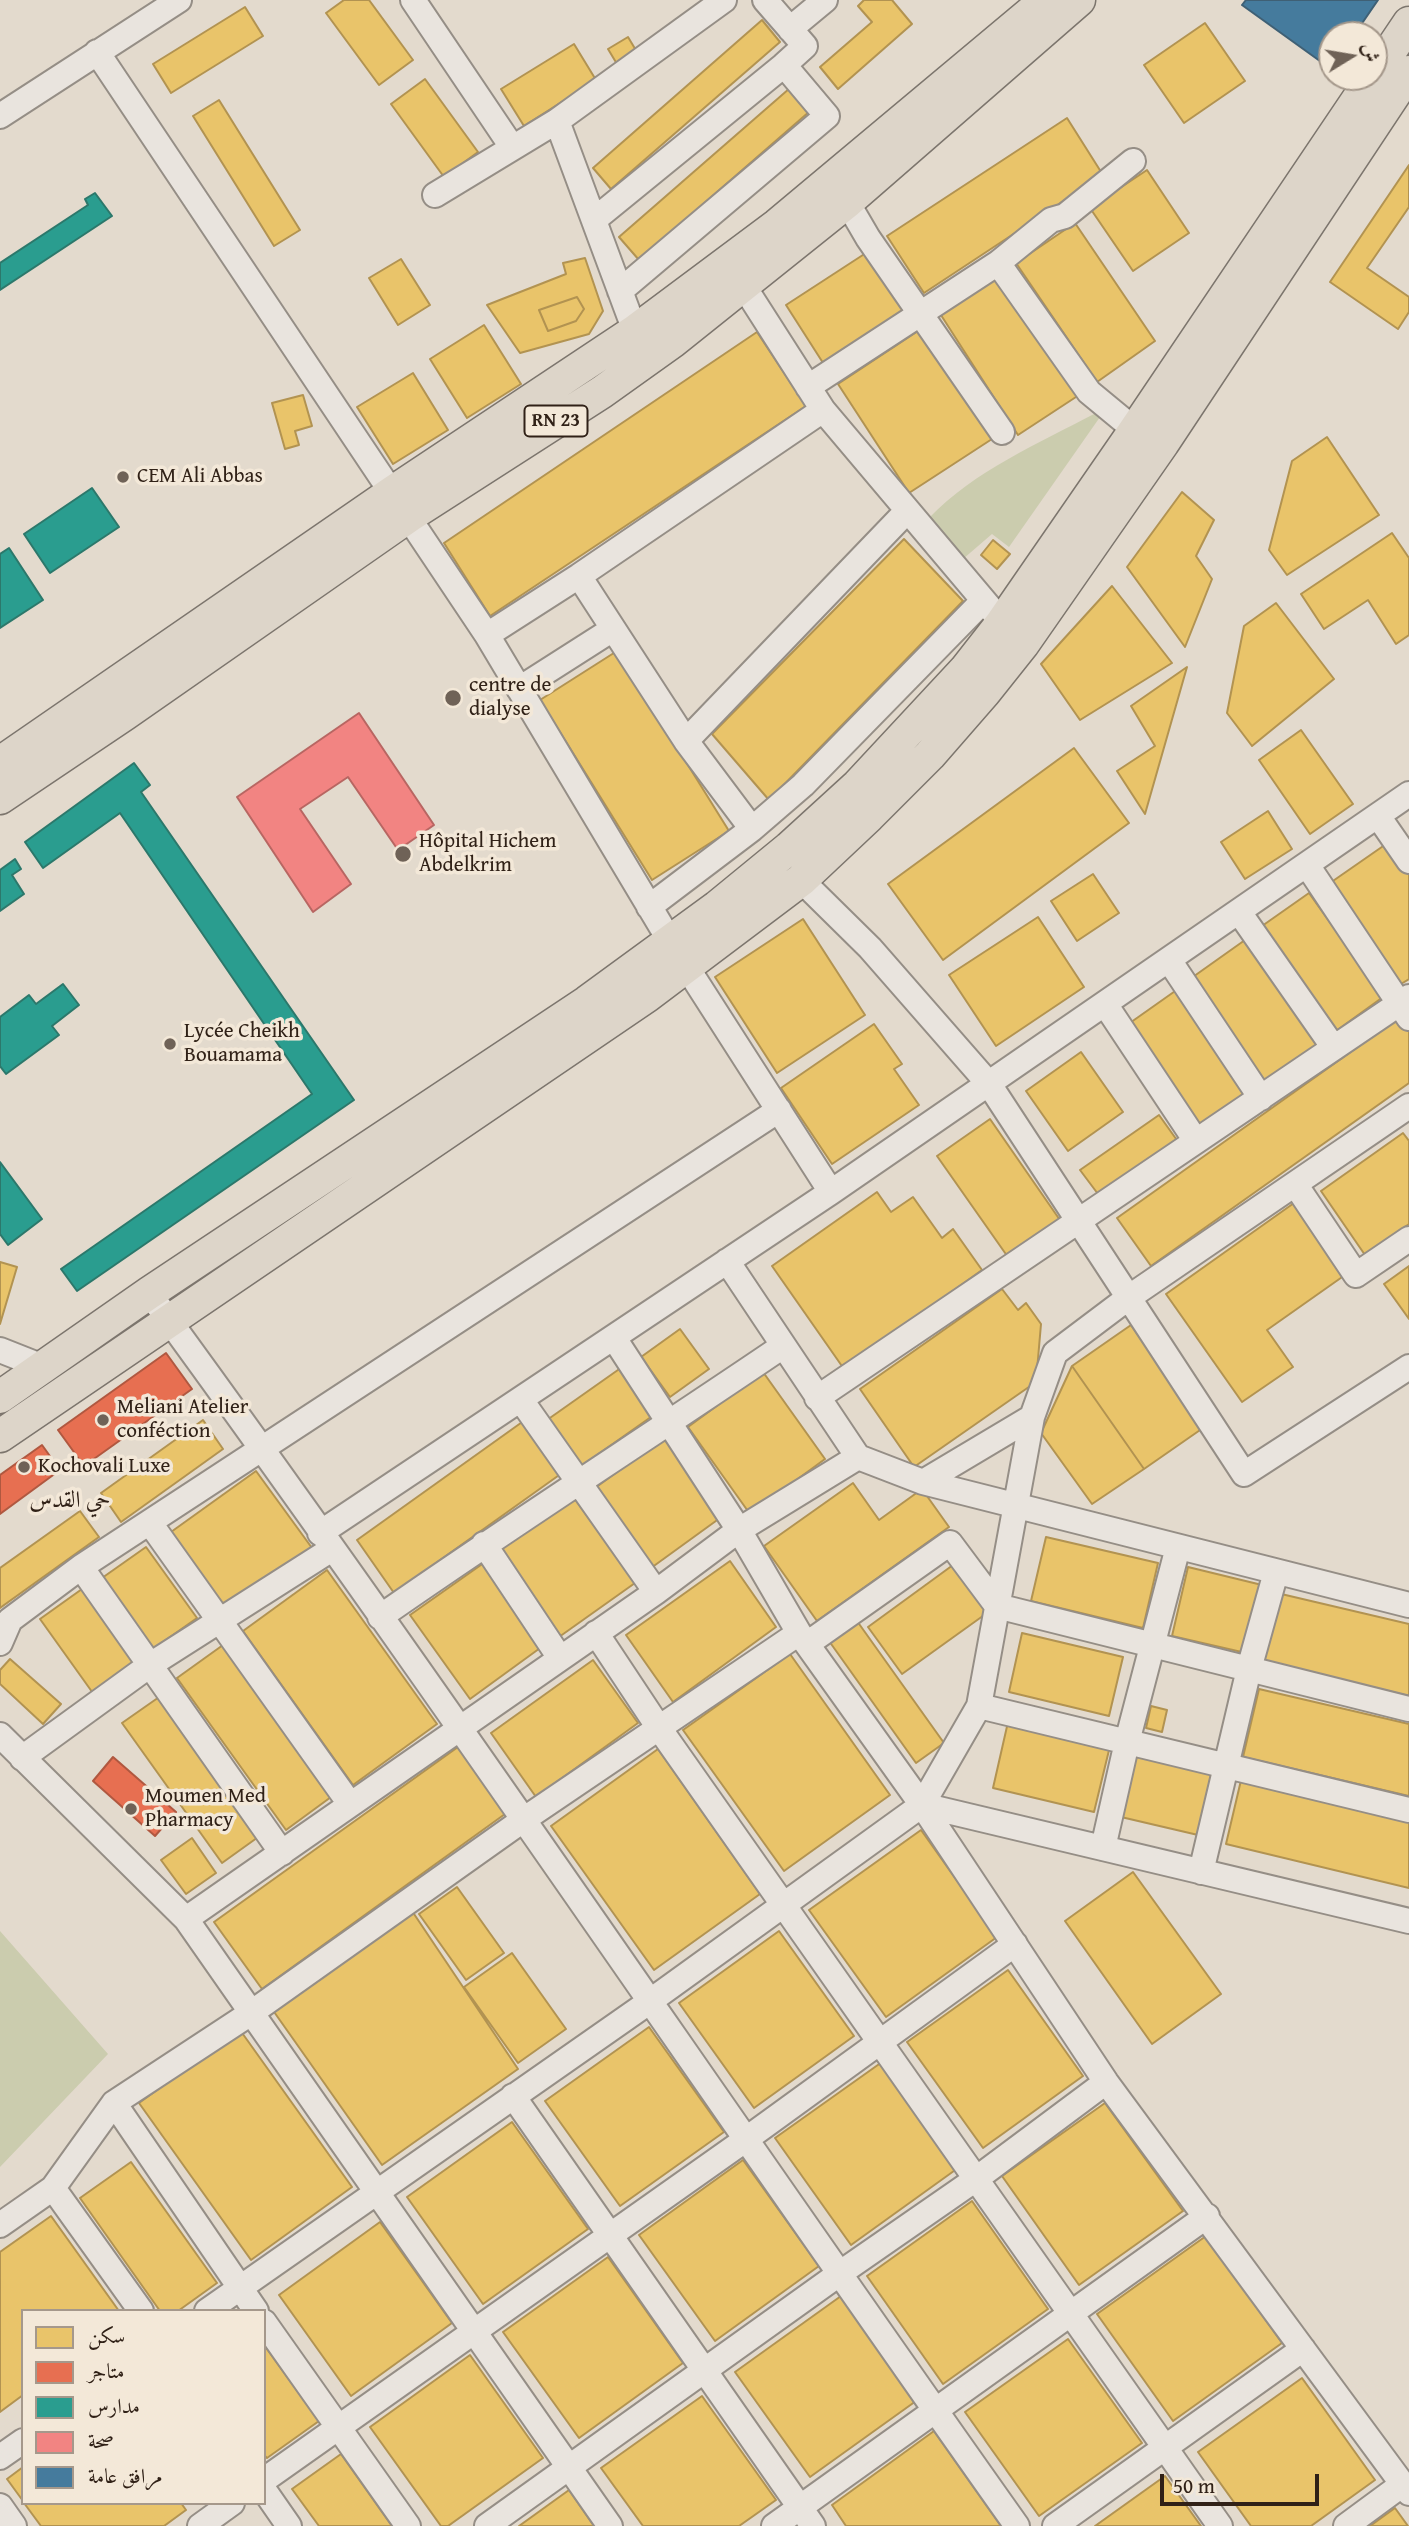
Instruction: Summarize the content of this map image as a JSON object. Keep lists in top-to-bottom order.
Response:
{
  "streets": {
    "main road": ["RN 23"]
  },
  "districts": ["حي القدس"],
  "places": [
    "CEM Ali Abbas",
    "centre de dialyse",
    "Hôpital Hichem Abdelkrim",
    "Lycée Cheikh Bouamama",
    "Meliani Atelier conféction",
    "Kochovali Luxe",
    "Moumen Med Pharmacy"
  ],
  "legend": [
    "سكن",
    "متاجر",
    "مدارس",
    "صحة",
    "مرافق عامة"
  ],
  "scale_bar": "50 m",
  "north": "right"
}
